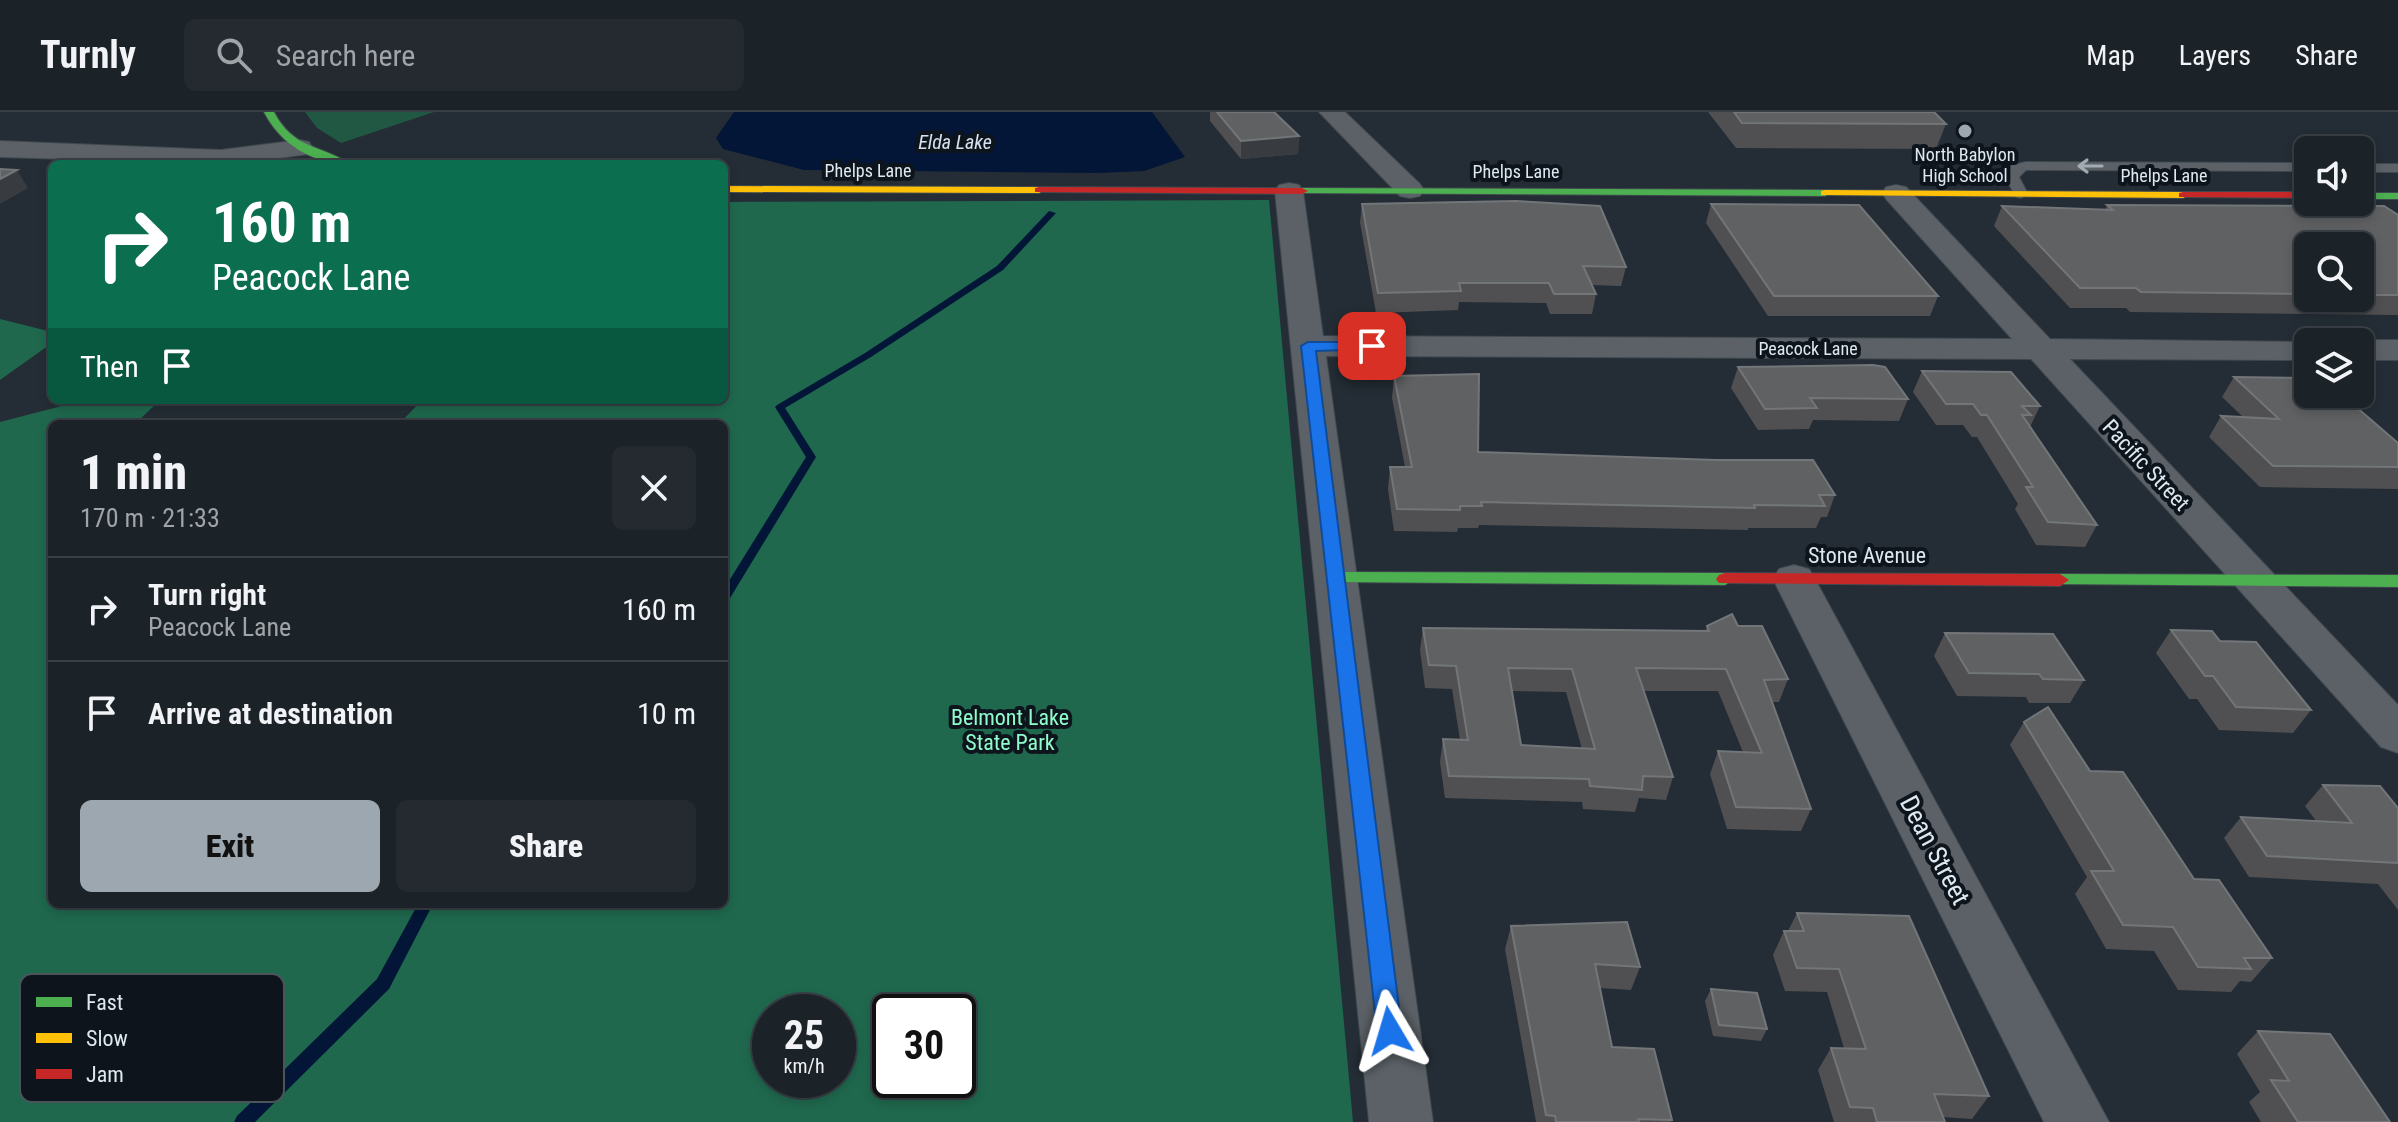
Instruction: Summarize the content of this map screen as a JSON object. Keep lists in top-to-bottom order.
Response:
{
  "streets": {
    "street": [
      "Phelps Lane",
      "Peacock Lane",
      "Pacific Street",
      "Stone Avenue",
      "Dean Street"
    ]
  },
  "crossings": [
    ["Phelps Lane", "Pacific Street"],
    ["Peacock Lane", "Pacific Street"],
    ["Pacific Street", "Stone Avenue"],
    ["Stone Avenue", "Dean Street"]
  ],
  "water": ["Elda Lake"],
  "parks": ["Belmont Lake State Park"],
  "places": ["North Babylon High School"],
  "legend": ["Fast", "Slow", "Jam"],
  "page": {
    "header": "Turnly",
    "search": "Search here",
    "nav": ["Map", "Layers", "Share"],
    "turn": ["160 m", "Peacock Lane"],
    "then": "Then",
    "heading": ["1 min", "170 m · 21:33"],
    "list": [
      {
        "name": "Turn right",
        "note": "Peacock Lane",
        "value": "160 m"
      },
      {
        "name": "Arrive at destination",
        "value": "10 m"
      }
    ],
    "buttons": ["Exit", "Share"],
    "speed": "25 km/h",
    "limit": "30"
  }
}
